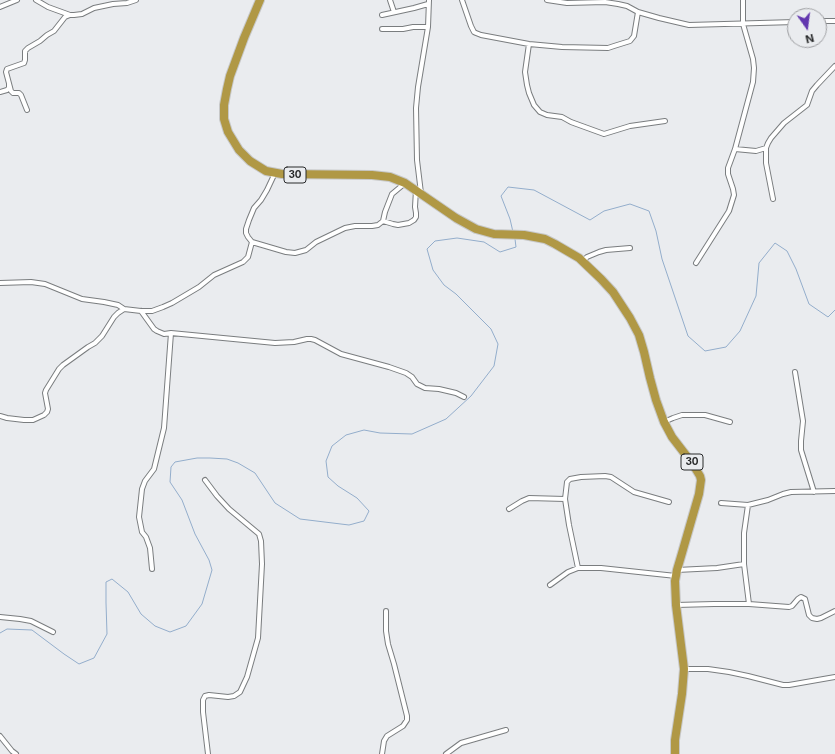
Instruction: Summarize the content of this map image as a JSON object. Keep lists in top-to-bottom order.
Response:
{
  "streets": {
    "highway": ["30"]
  },
  "north": "bottom"
}
